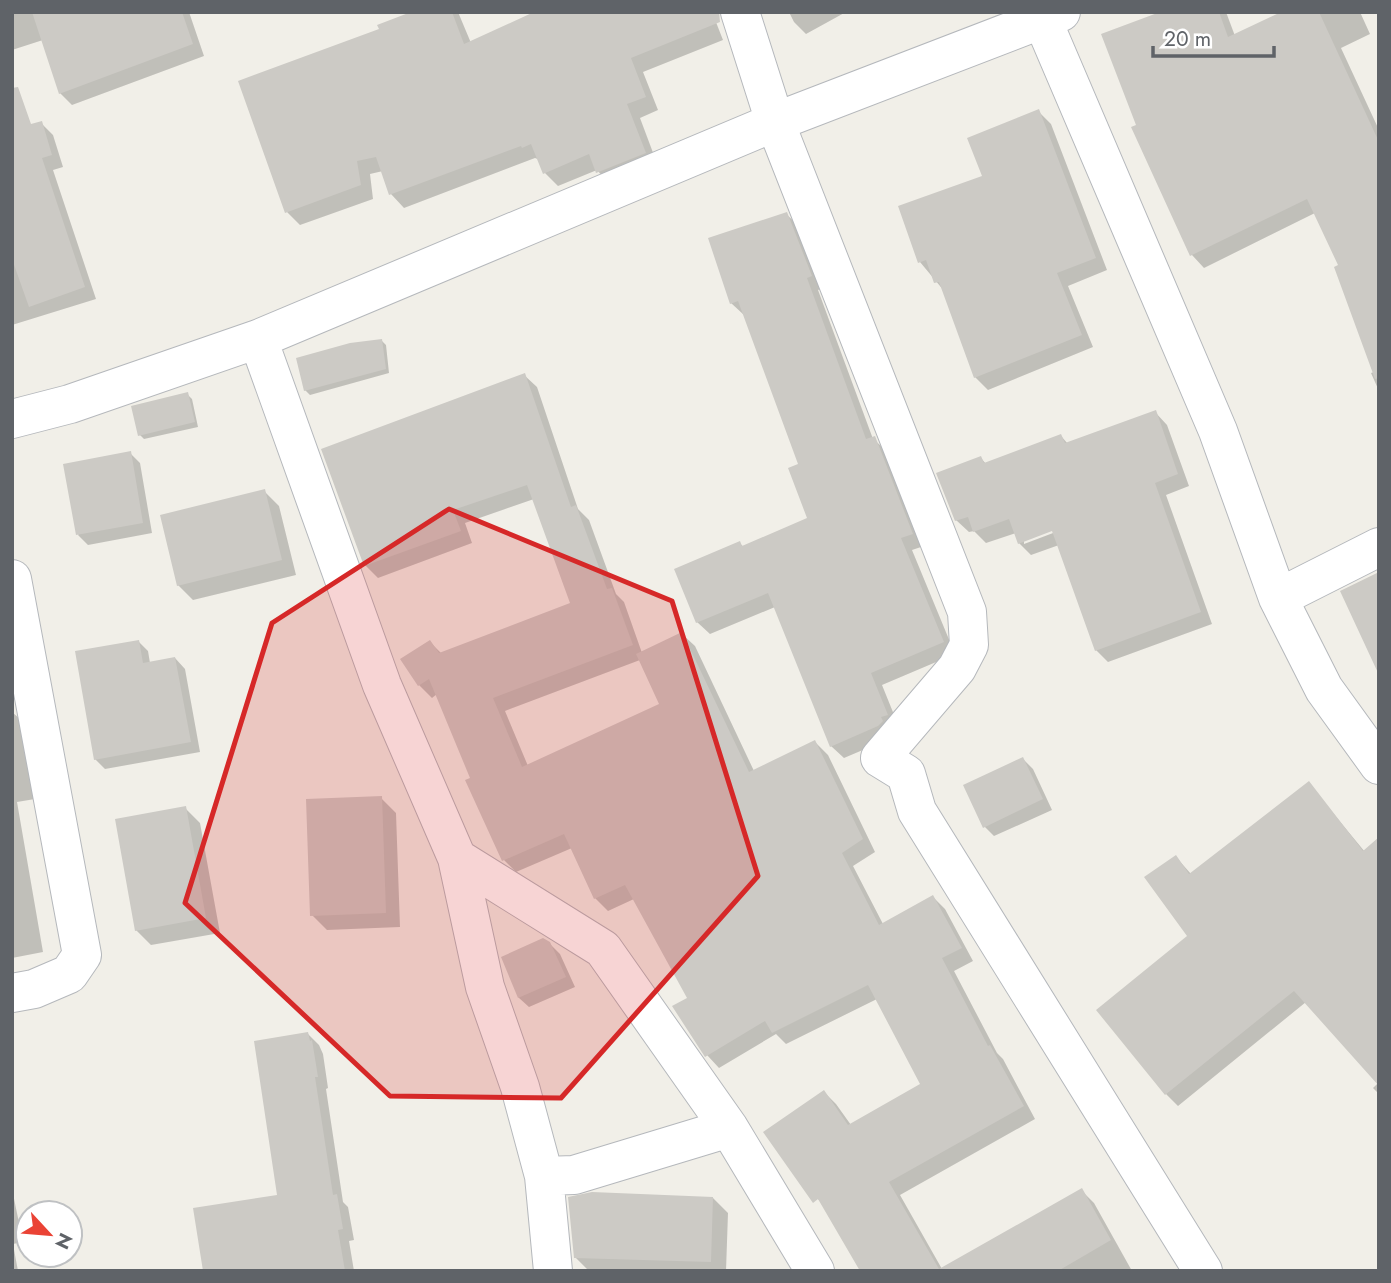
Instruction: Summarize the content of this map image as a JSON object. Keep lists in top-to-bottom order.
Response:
{
  "scale_bar": "20 m",
  "north": "bottom right"
}
